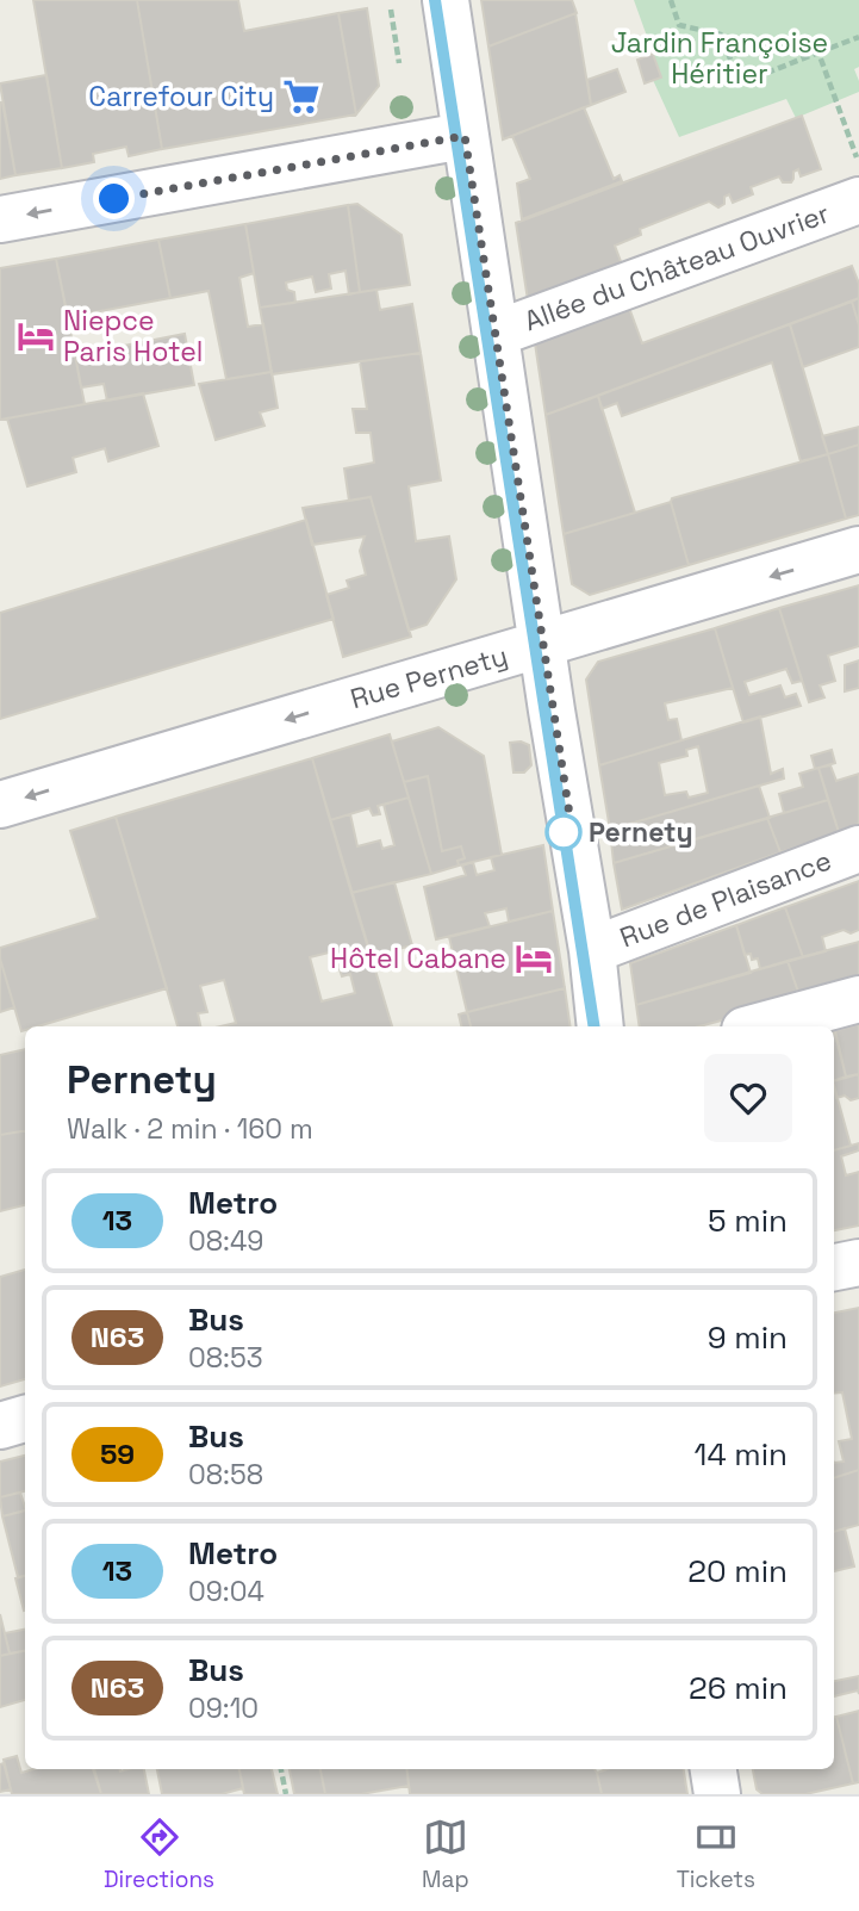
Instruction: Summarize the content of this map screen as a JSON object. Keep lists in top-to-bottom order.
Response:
{
  "streets": {
    "street": ["Allée du Château Ouvrier", "Rue Pernety", "Rue de Plaisance"]
  },
  "one_way": ["Rue Pernety"],
  "parks": ["Jardin Françoise Héritier"],
  "places": {
    "supermarket": ["Carrefour City"],
    "hotel": ["Niepce Paris Hotel", "Hôtel Cabane"],
    "other": ["Pernety"]
  },
  "lines": ["metro line 13"],
  "page": {
    "heading": ["Pernety", "Walk · 2 min · 160 m"],
    "list": [
      {
        "mark": "13",
        "name": "Metro",
        "note": "08:49",
        "value": "5 min"
      },
      {
        "mark": "N63",
        "name": "Bus",
        "note": "08:53",
        "value": "9 min"
      },
      {
        "mark": "59",
        "name": "Bus",
        "note": "08:58",
        "value": "14 min"
      },
      {
        "mark": "13",
        "name": "Metro",
        "note": "09:04",
        "value": "20 min"
      },
      {
        "mark": "N63",
        "name": "Bus",
        "note": "09:10",
        "value": "26 min"
      }
    ],
    "tabs": ["Directions", "Map", "Tickets"]
  }
}
